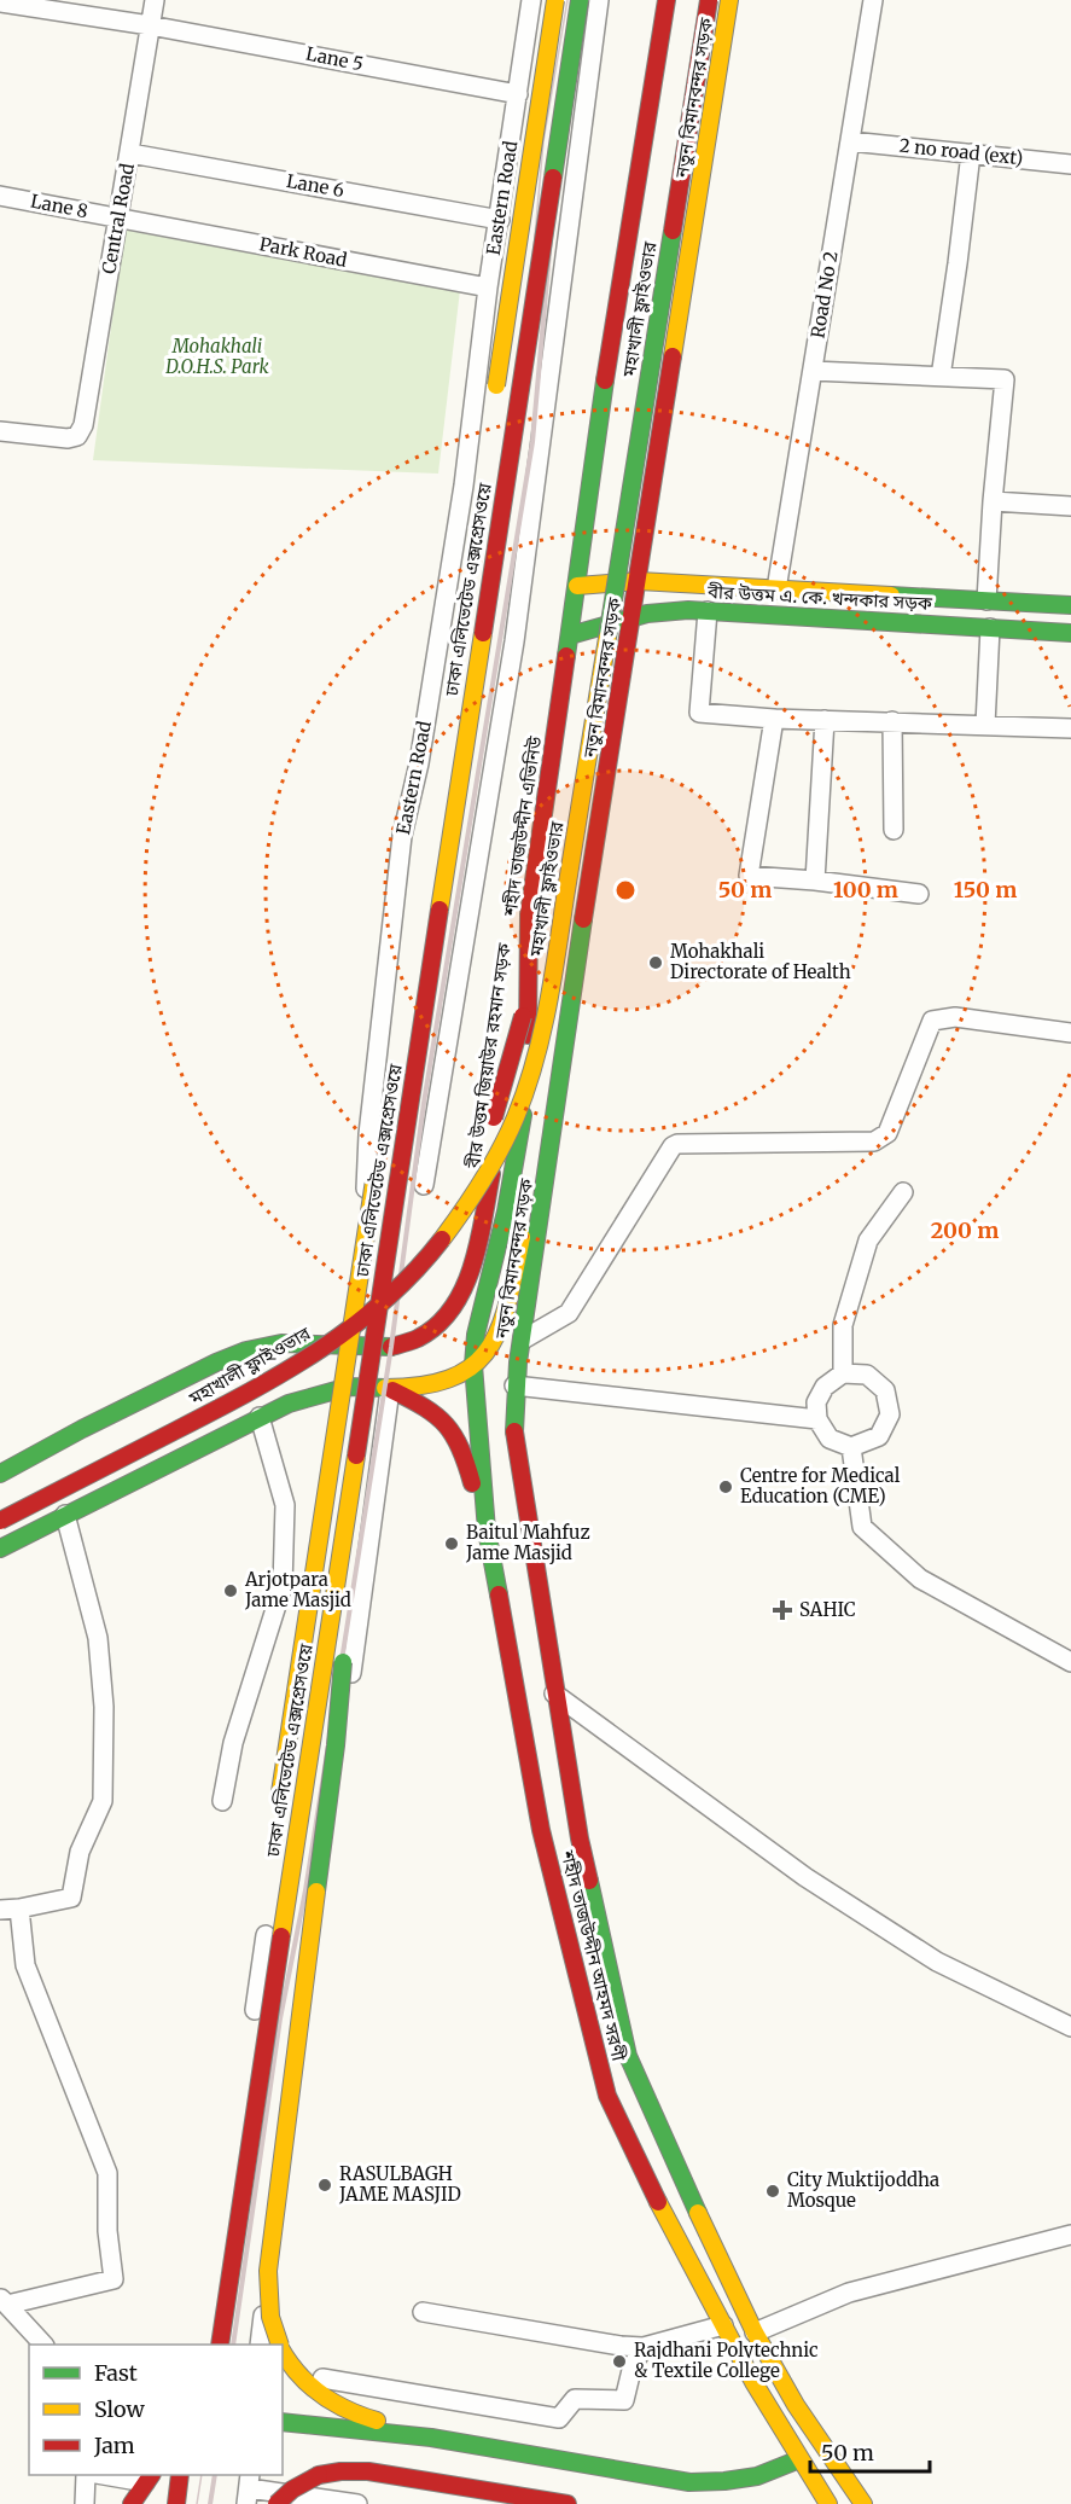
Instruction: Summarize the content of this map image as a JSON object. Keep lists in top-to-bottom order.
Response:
{
  "streets": {
    "main road": [
      "নতুন বিমানবন্দর সড়ক",
      "মহাখালী ফ্লাইওভার",
      "ঢাকা এলিভেটেড এক্সপ্রেসওয়ে",
      "বীর উত্তম এ. কে. খন্দকার সড়ক",
      "শহীদ তাজউদ্দীন এভিনিউ",
      "বীর উত্তম জিয়াউর রহমান সড়ক",
      "শহীদ তাজউদ্দীন আহমদ সরণী"
    ],
    "street": [
      "Lane 5",
      "2 no road (ext)",
      "Lane 6",
      "Eastern Road",
      "Lane 8",
      "Central Road",
      "Park Road",
      "Road No 2"
    ]
  },
  "crossings": [
    ["Lane 5", "Eastern Road"],
    ["Lane 5", "Central Road"],
    ["নতুন বিমানবন্দর সড়ক", "বীর উত্তম এ. কে. খন্দকার সড়ক"],
    ["নতুন বিমানবন্দর সড়ক", "শহীদ তাজউদ্দীন আহমদ সরণী"],
    ["2 no road (ext)", "Road No 2"],
    ["Lane 6", "Eastern Road"],
    ["Lane 6", "Central Road"],
    ["Eastern Road", "Park Road"],
    ["Eastern Road", "বীর উত্তম জিয়াউর রহমান সড়ক"],
    ["Lane 8", "Central Road"],
    ["Lane 8", "Park Road"],
    ["Central Road", "Park Road"],
    ["Road No 2", "বীর উত্তম এ. কে. খন্দকার সড়ক"],
    ["বীর উত্তম এ. কে. খন্দকার সড়ক", "শহীদ তাজউদ্দীন এভিনিউ"],
    ["শহীদ তাজউদ্দীন এভিনিউ", "বীর উত্তম জিয়াউর রহমান সড়ক"],
    ["শহীদ তাজউদ্দীন এভিনিউ", "শহীদ তাজউদ্দীন আহমদ সরণী"]
  ],
  "parks": ["Mohakhali D.O.H.S. Park"],
  "places": {
    "other": [
      "Mohakhali Directorate of Health",
      "Centre for Medical Education (CME)",
      "Baitul Mahfuz Jame Masjid",
      "Arjotpara Jame Masjid",
      "RASULBAGH JAME MASJID",
      "City Muktijoddha Mosque",
      "Rajdhani Polytechnic & Textile College"
    ],
    "health": ["SAHIC"]
  },
  "legend": ["Fast", "Slow", "Jam"],
  "scale_bar": "50 m",
  "rings": [
    "50 m",
    "100 m",
    "150 m",
    "200 m"
  ]
}
